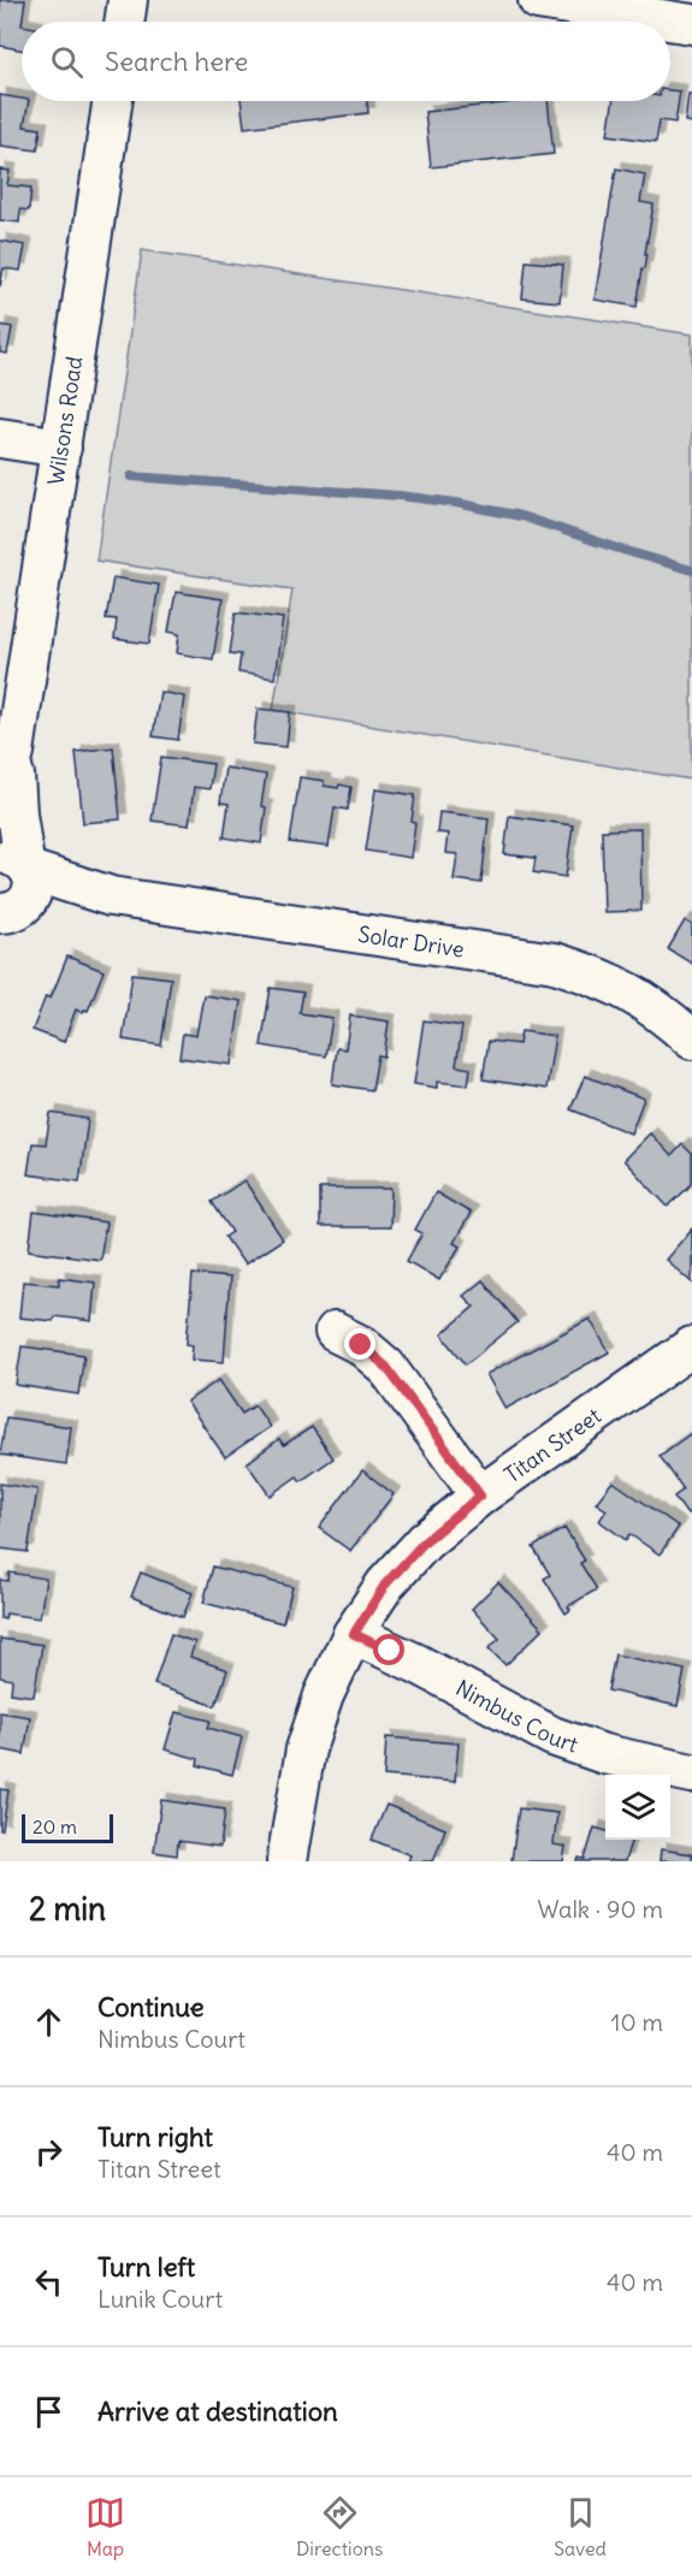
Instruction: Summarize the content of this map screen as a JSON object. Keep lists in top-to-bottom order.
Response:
{
  "streets": {
    "street": [
      "Wilsons Road",
      "Solar Drive",
      "Titan Street",
      "Nimbus Court"
    ]
  },
  "crossings": [
    ["Wilsons Road", "Solar Drive"],
    ["Titan Street", "Nimbus Court"]
  ],
  "scale_bar": "20 m",
  "page": {
    "search": "Search here",
    "scale": "20 m",
    "heading": ["2 min", "Walk · 90 m"],
    "list": [
      ["Continue", "Nimbus Court", "10 m"],
      ["Turn right", "Titan Street", "40 m"],
      ["Turn left", "Lunik Court", "40 m"],
      "Arrive at destination"
    ],
    "nav": ["Map", "Directions", "Saved"]
  }
}
